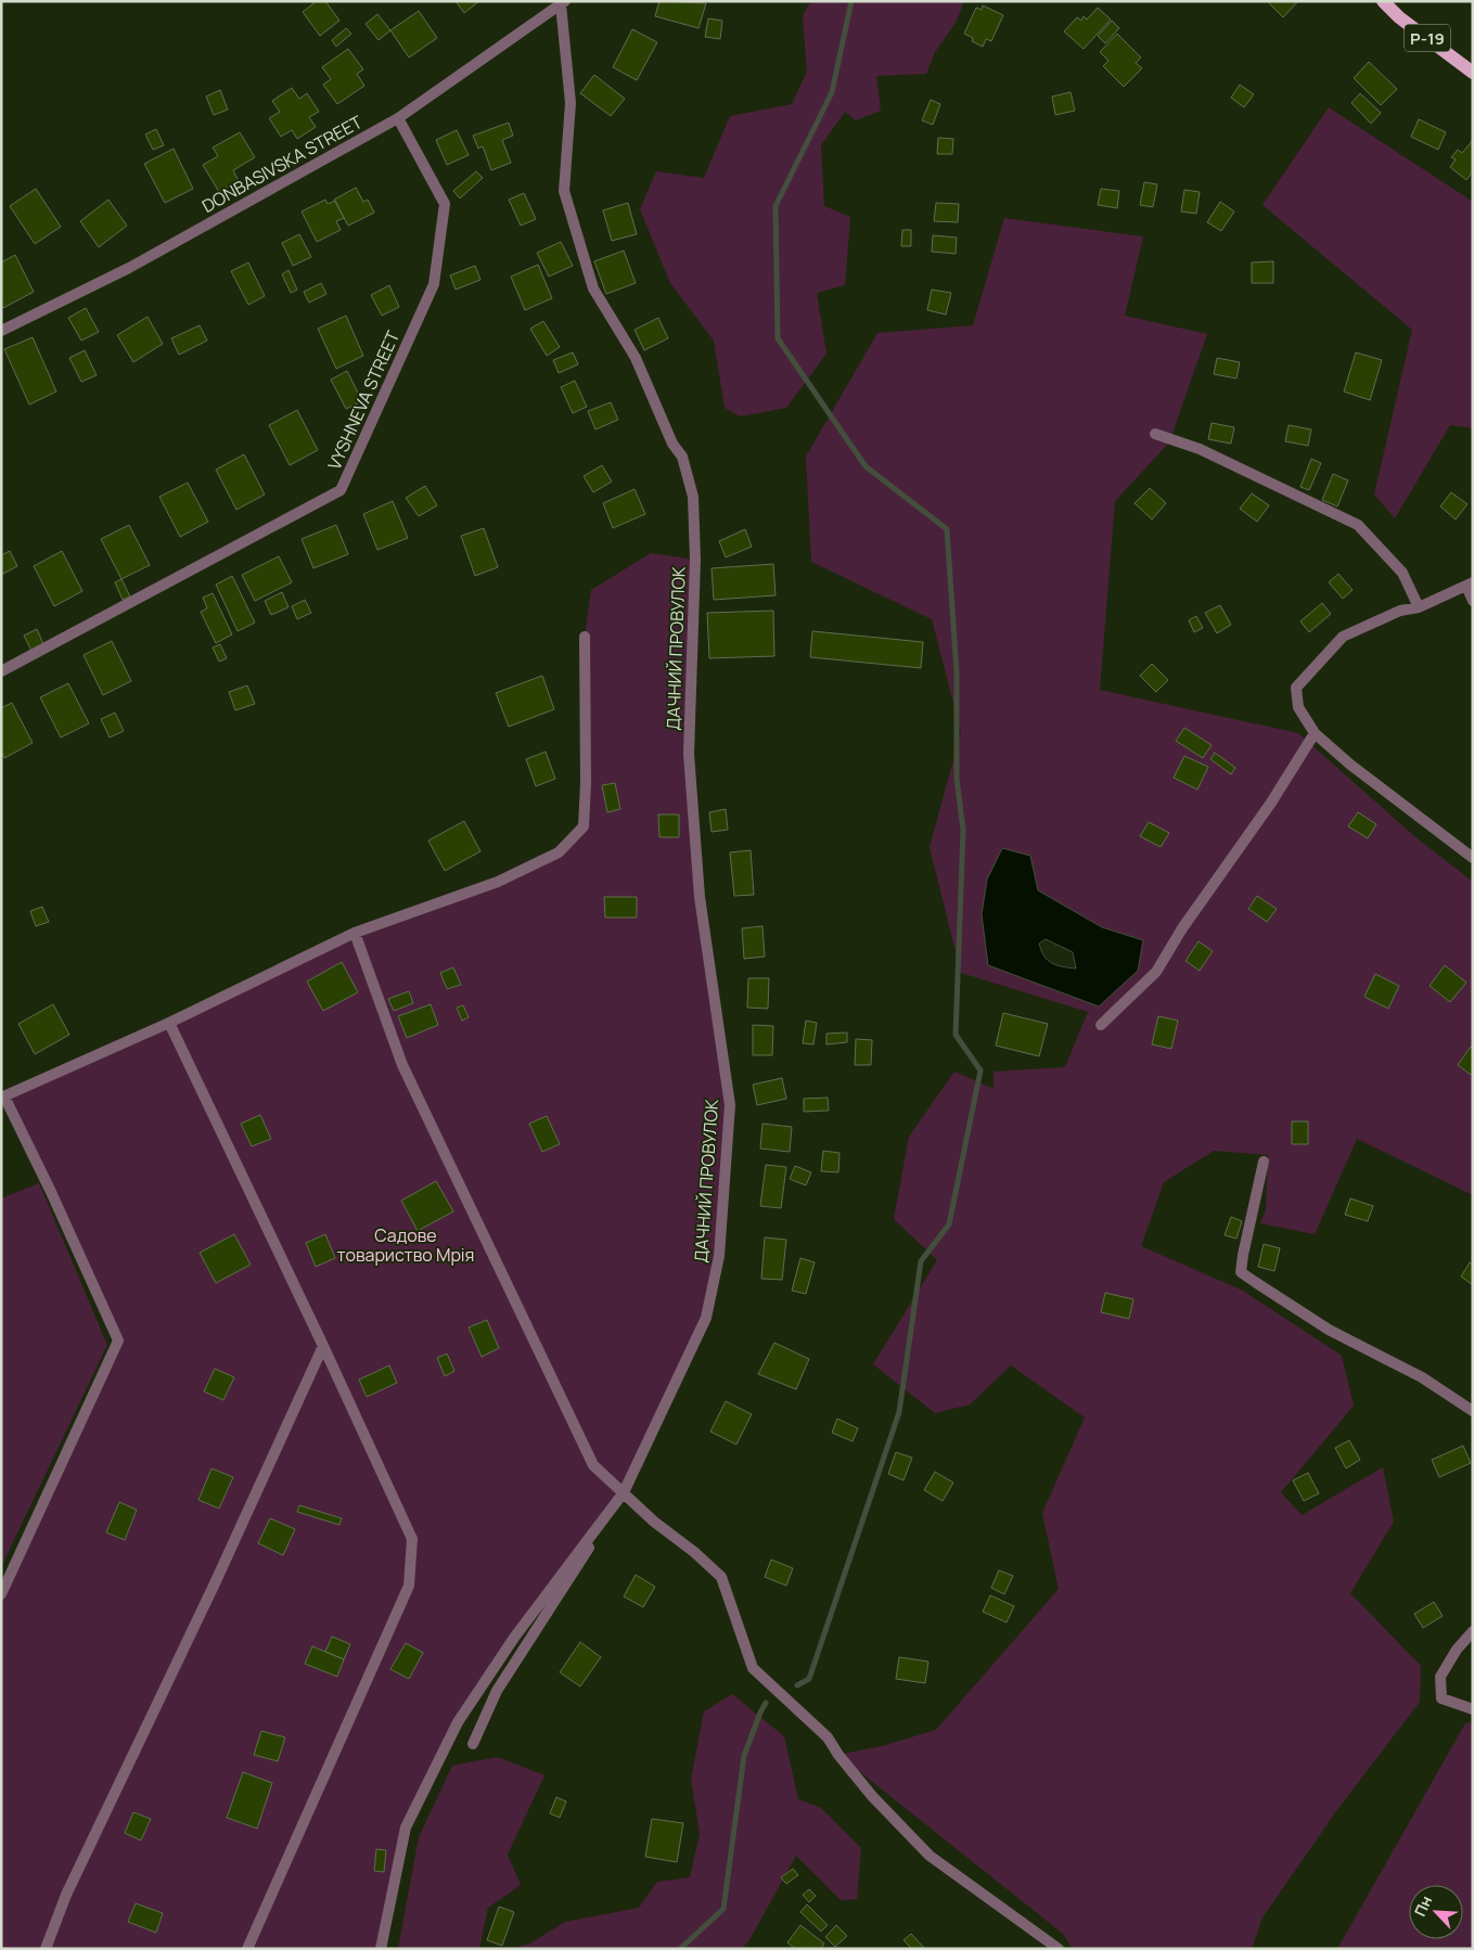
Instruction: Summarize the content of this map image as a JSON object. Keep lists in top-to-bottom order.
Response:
{
  "streets": {
    "main road": ["Р-19"],
    "street": ["DONBASIVSKA STREET", "VYSHNEVA STREET", "ДАЧНИЙ ПРОВУЛОК"]
  },
  "crossings": [
    ["DONBASIVSKA STREET", "VYSHNEVA STREET"],
    ["DONBASIVSKA STREET", "ДАЧНИЙ ПРОВУЛОК"]
  ],
  "parks": ["Садове товариство Мрія"],
  "north": "top left"
}
